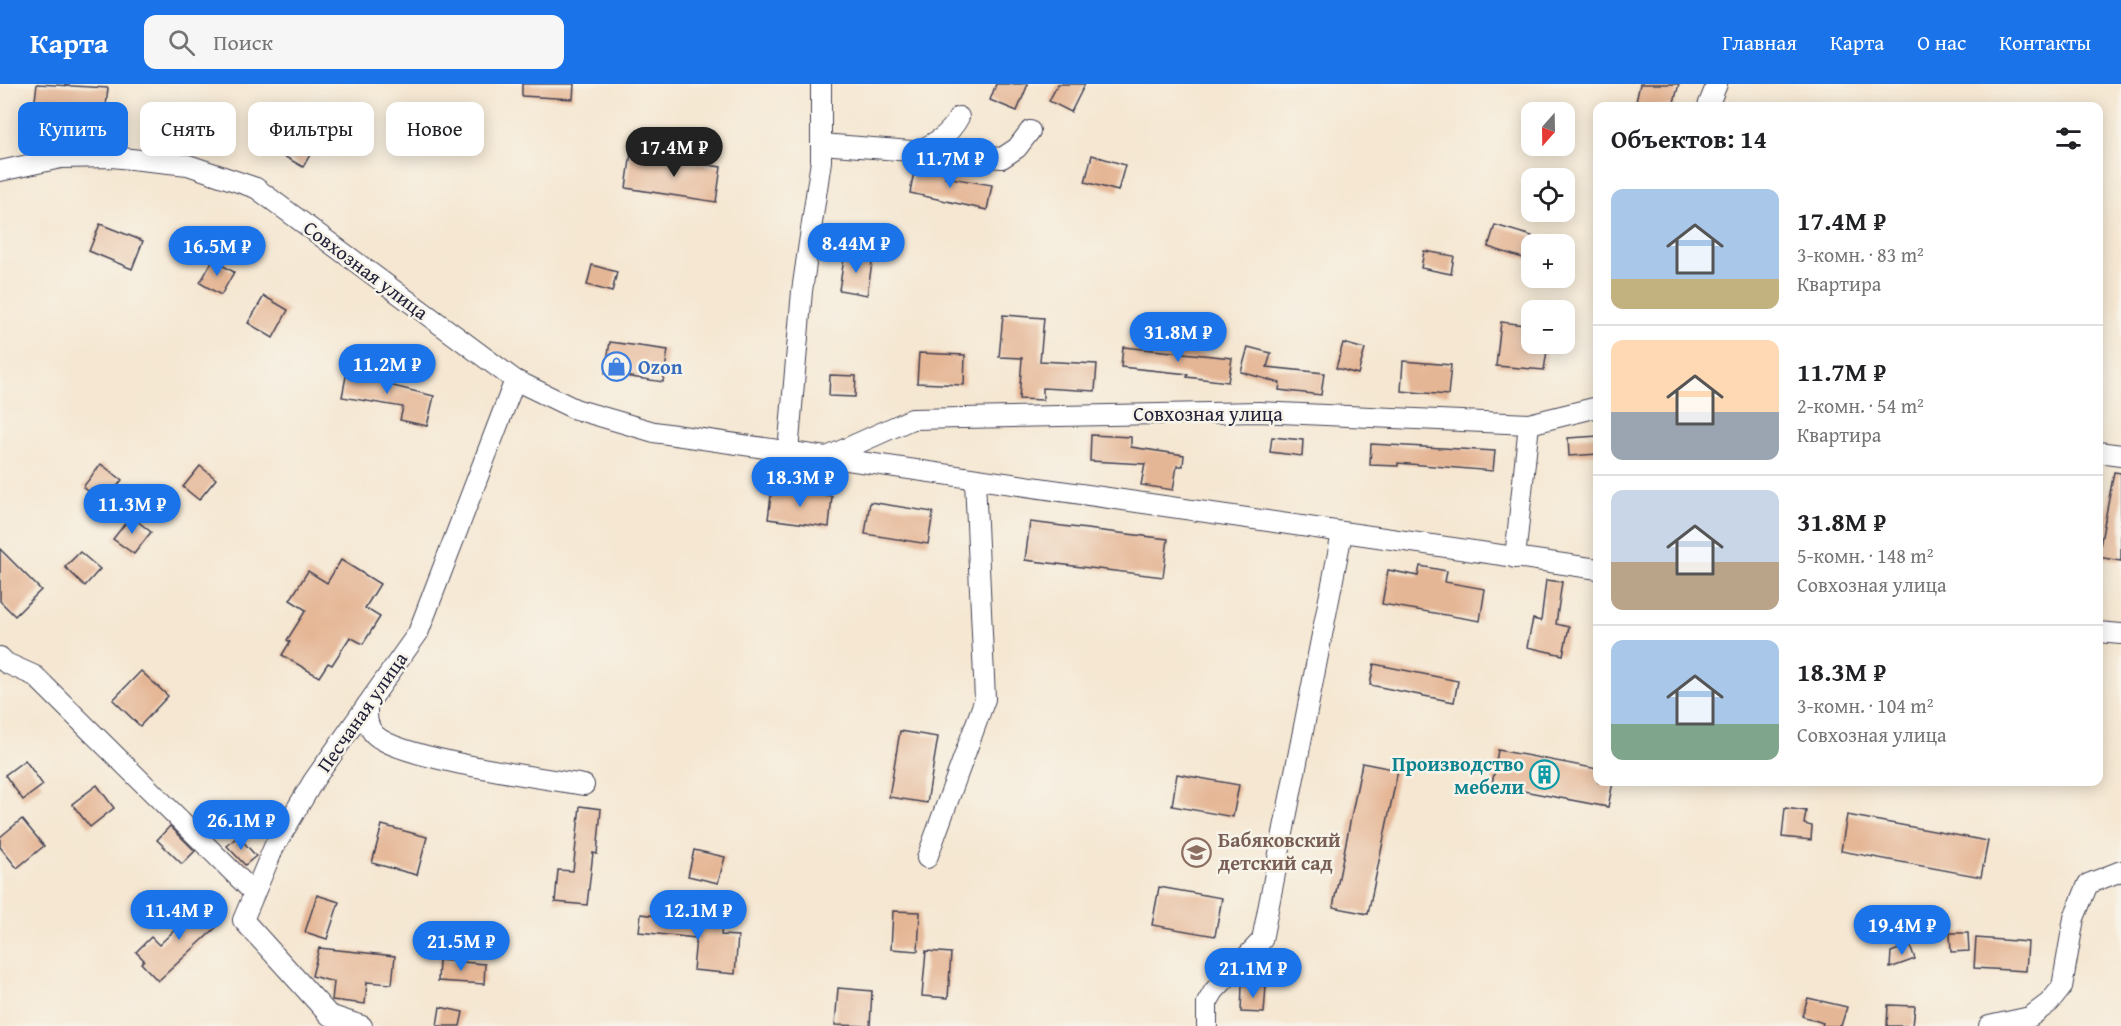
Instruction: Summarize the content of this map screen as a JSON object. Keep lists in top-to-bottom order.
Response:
{
  "streets": {
    "street": ["Совхозная улица", "Песчаная улица"]
  },
  "crossings": [
    ["Совхозная улица", "Песчаная улица"]
  ],
  "places": {
    "shop": ["Ozon"],
    "building": ["Производство мебели"],
    "school or university": ["Бабяковский детский сад"]
  },
  "north": "bottom",
  "page": {
    "header": "Карта",
    "search": "Поиск",
    "nav": [
      "Главная",
      "Карта",
      "О нас",
      "Контакты"
    ],
    "map_buttons": ["+", "−"],
    "chip": [
      "Купить",
      "Снять",
      "Фильтры",
      "Новое"
    ],
    "heading": "Объектов: 14",
    "price": [
      "17.4M ₽",
      "11.7M ₽",
      "8.44M ₽",
      "16.5M ₽",
      "31.8M ₽",
      "11.2M ₽",
      "18.3M ₽",
      "11.3M ₽",
      "26.1M ₽",
      "11.4M ₽",
      "12.1M ₽",
      "19.4M ₽",
      "21.5M ₽",
      "21.1M ₽"
    ],
    "list": [
      {
        "name": "17.4M ₽",
        "note": "3-комн. · 83 m² · Квартира"
      },
      {
        "name": "11.7M ₽",
        "note": "2-комн. · 54 m² · Квартира"
      },
      {
        "name": "31.8M ₽",
        "note": "5-комн. · 148 m² · Совхозная улица"
      },
      {
        "name": "18.3M ₽",
        "note": "3-комн. · 104 m² · Совхозная улица"
      }
    ]
  }
}
